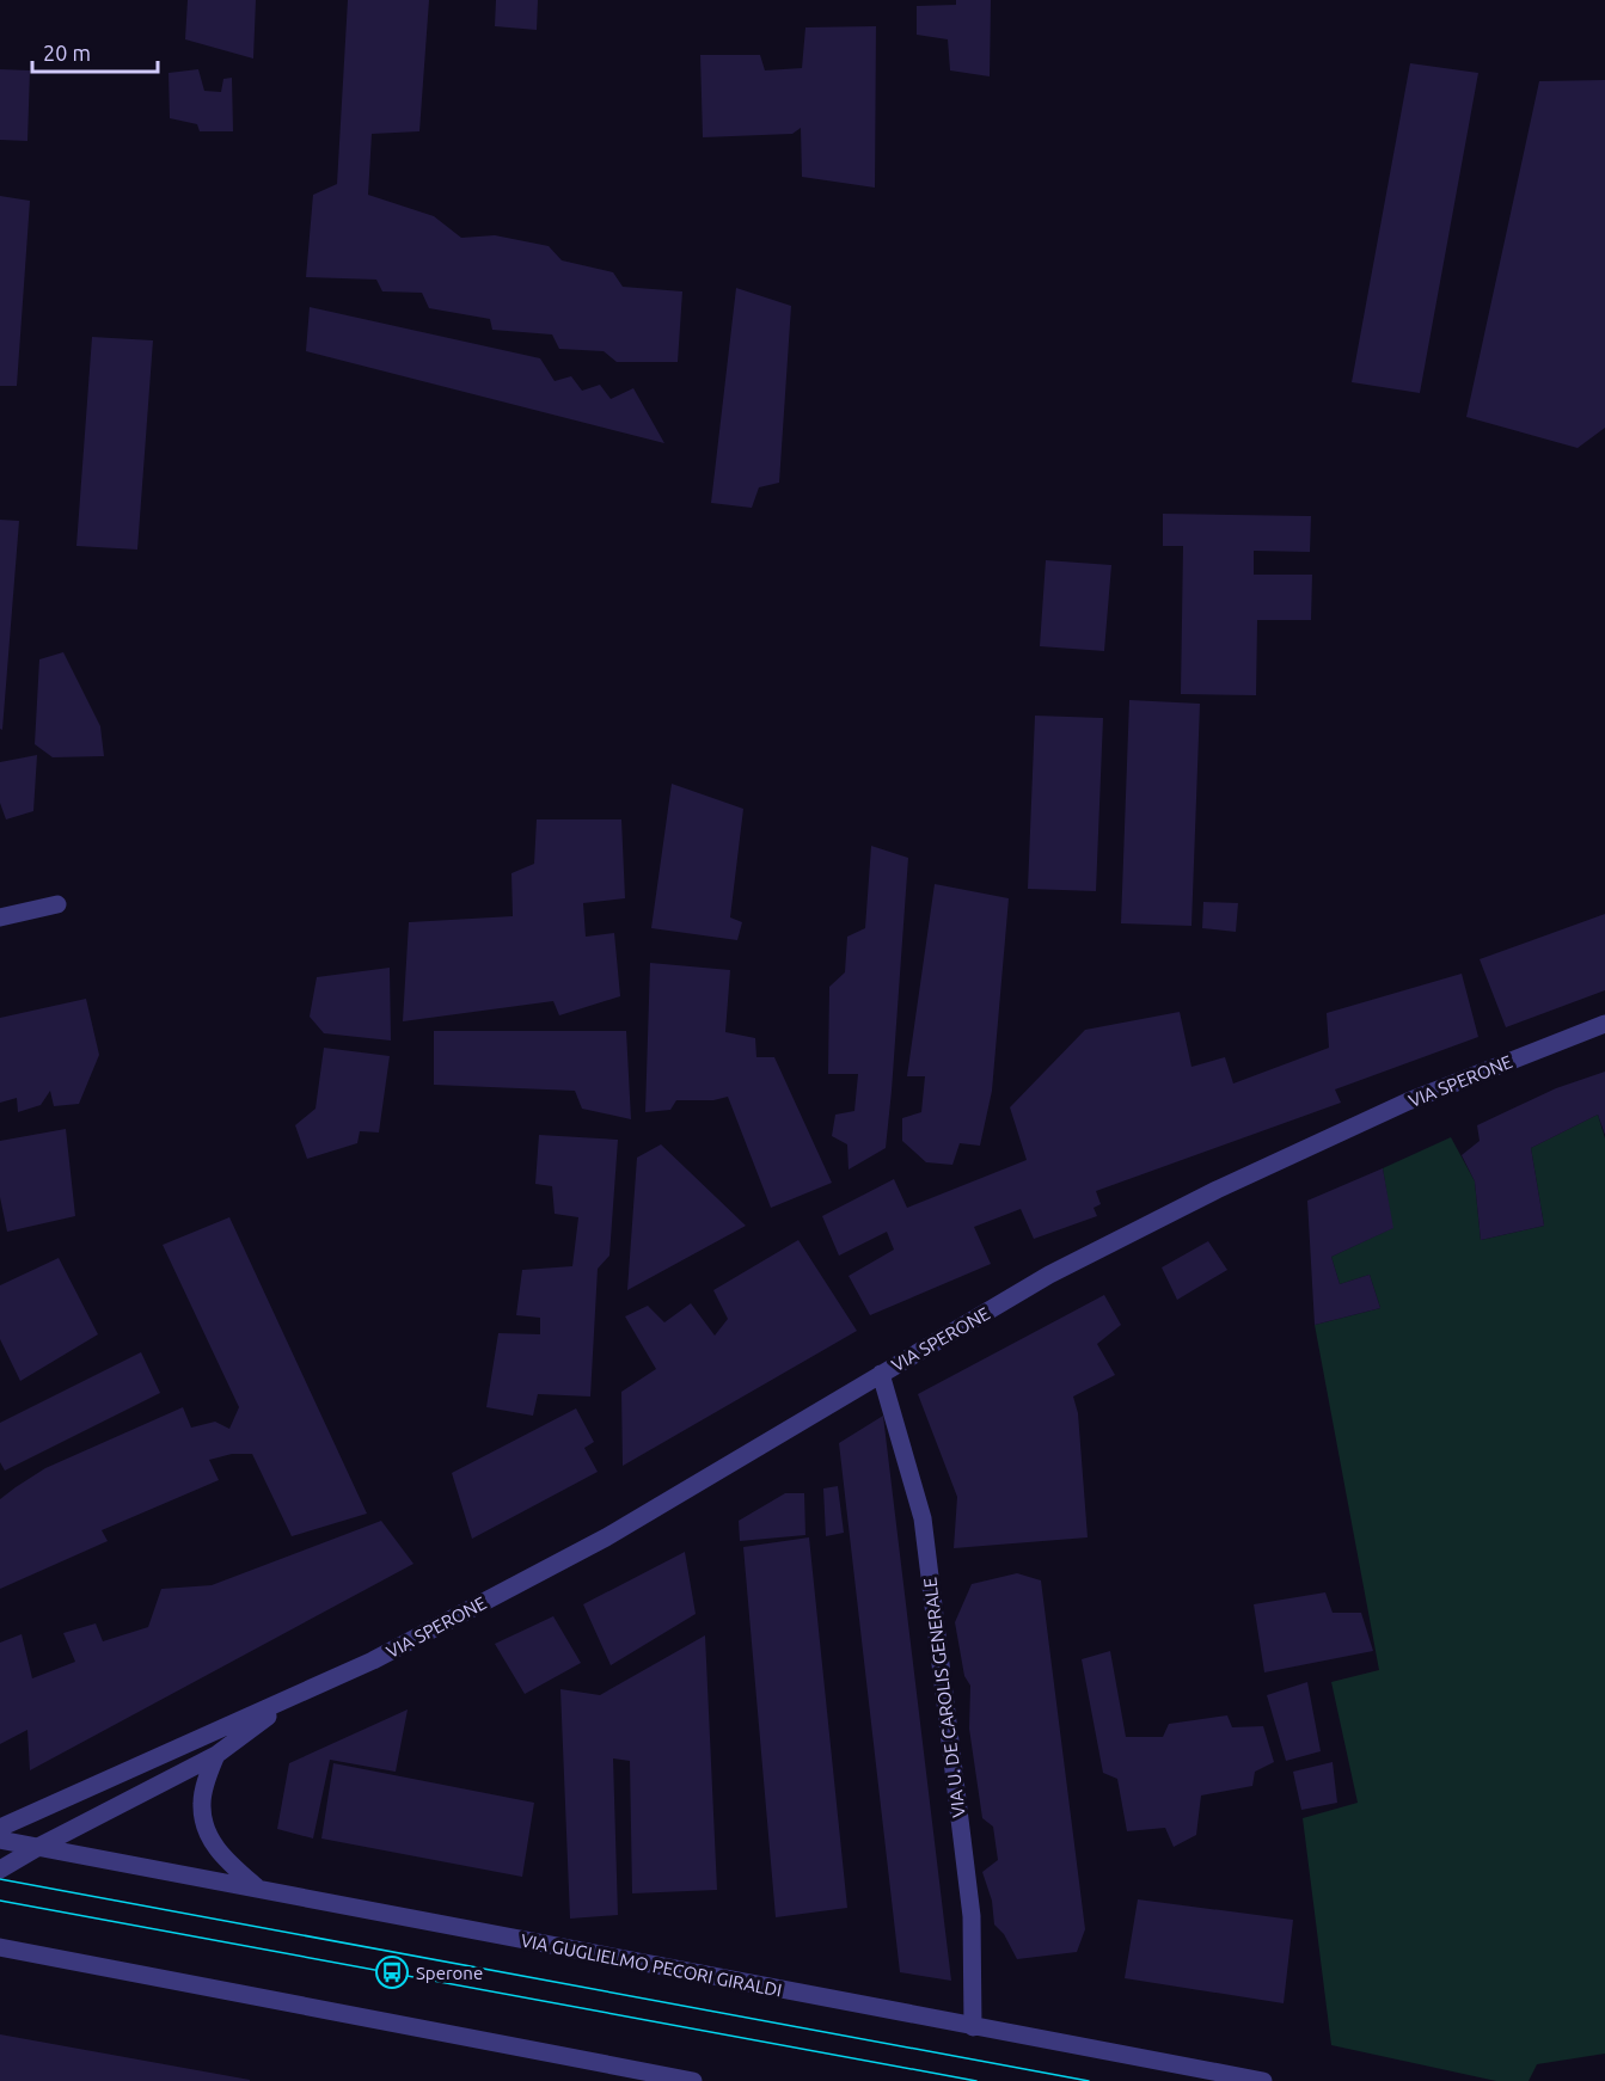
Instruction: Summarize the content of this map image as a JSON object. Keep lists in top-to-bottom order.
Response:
{
  "streets": {
    "street": ["VIA SPERONE", "VIA U. DE CAROLIS GENERALE", "VIA GUGLIELMO PECORI GIRALDI"]
  },
  "crossings": [
    ["VIA SPERONE", "VIA U. DE CAROLIS GENERALE"],
    ["VIA U. DE CAROLIS GENERALE", "VIA GUGLIELMO PECORI GIRALDI"]
  ],
  "places": {
    "bus stop": ["Sperone"]
  },
  "scale_bar": "20 m"
}
